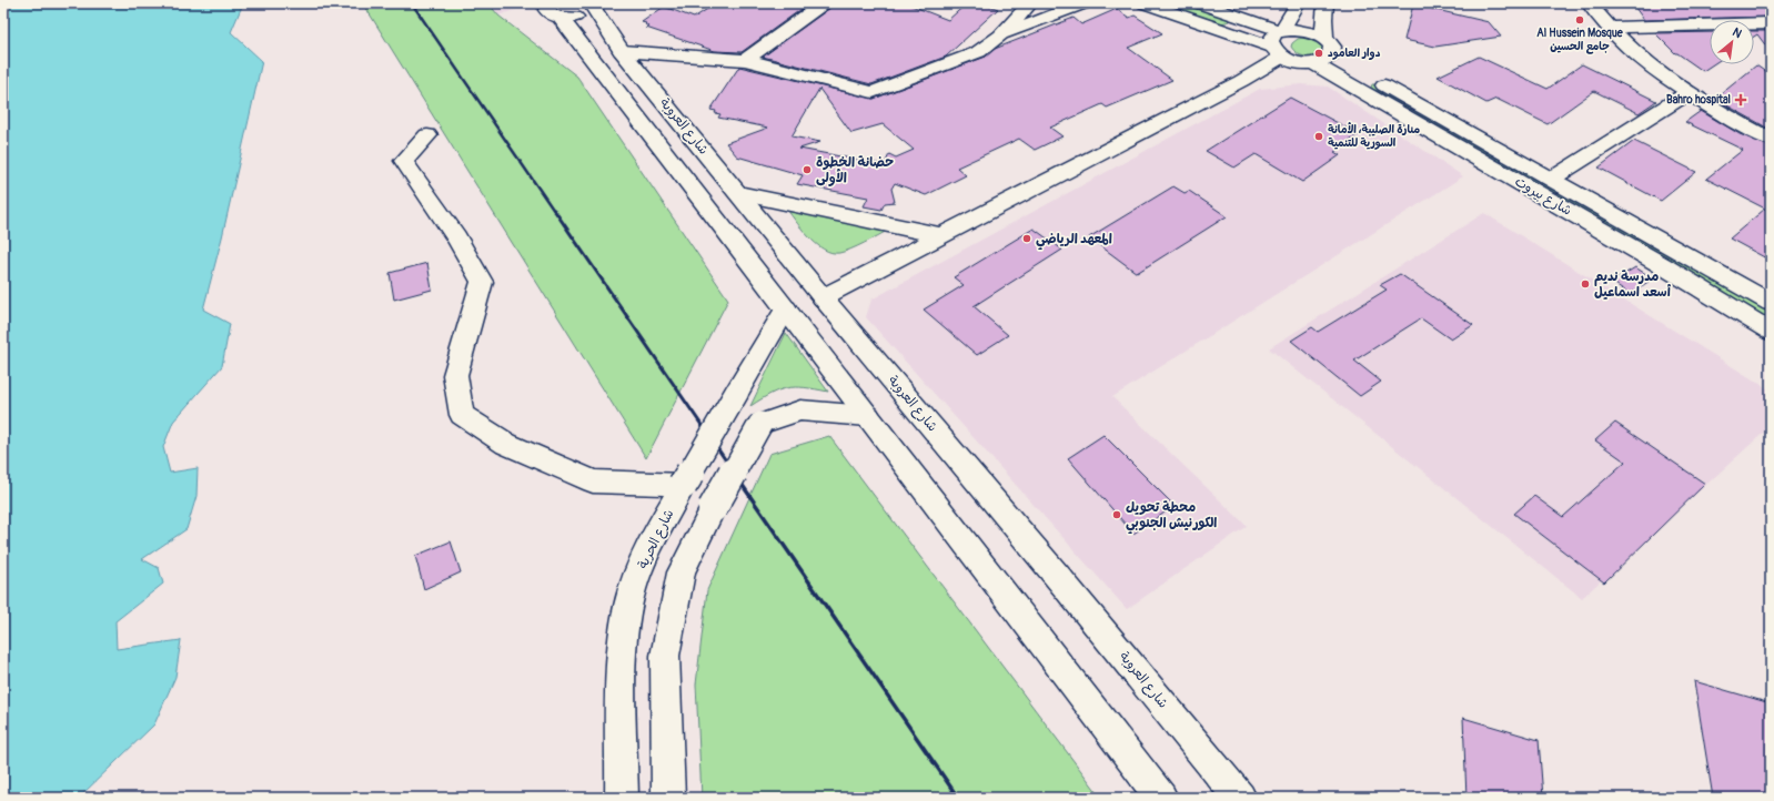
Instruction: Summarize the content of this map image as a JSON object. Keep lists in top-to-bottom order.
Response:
{
  "streets": {
    "street": ["شارع العروبة", "شارع بيروت", "شارع الحرية"]
  },
  "crossings": [
    ["شارع العروبة", "شارع الحرية"]
  ],
  "places": {
    "other": [
      "Al Hussein Mosque جامع الحسين",
      "دوار العامود",
      "منارة الصليبة، الأمانة السورية للتنمية",
      "حضانة الخطوة الأولى",
      "المعهد الرياضي",
      "مدرسة نديم أسعد اسماعيل",
      "محطة تحويل الكورنيش الجنوبي"
    ],
    "health": ["Bahro hospital"]
  },
  "north": "top right"
}
